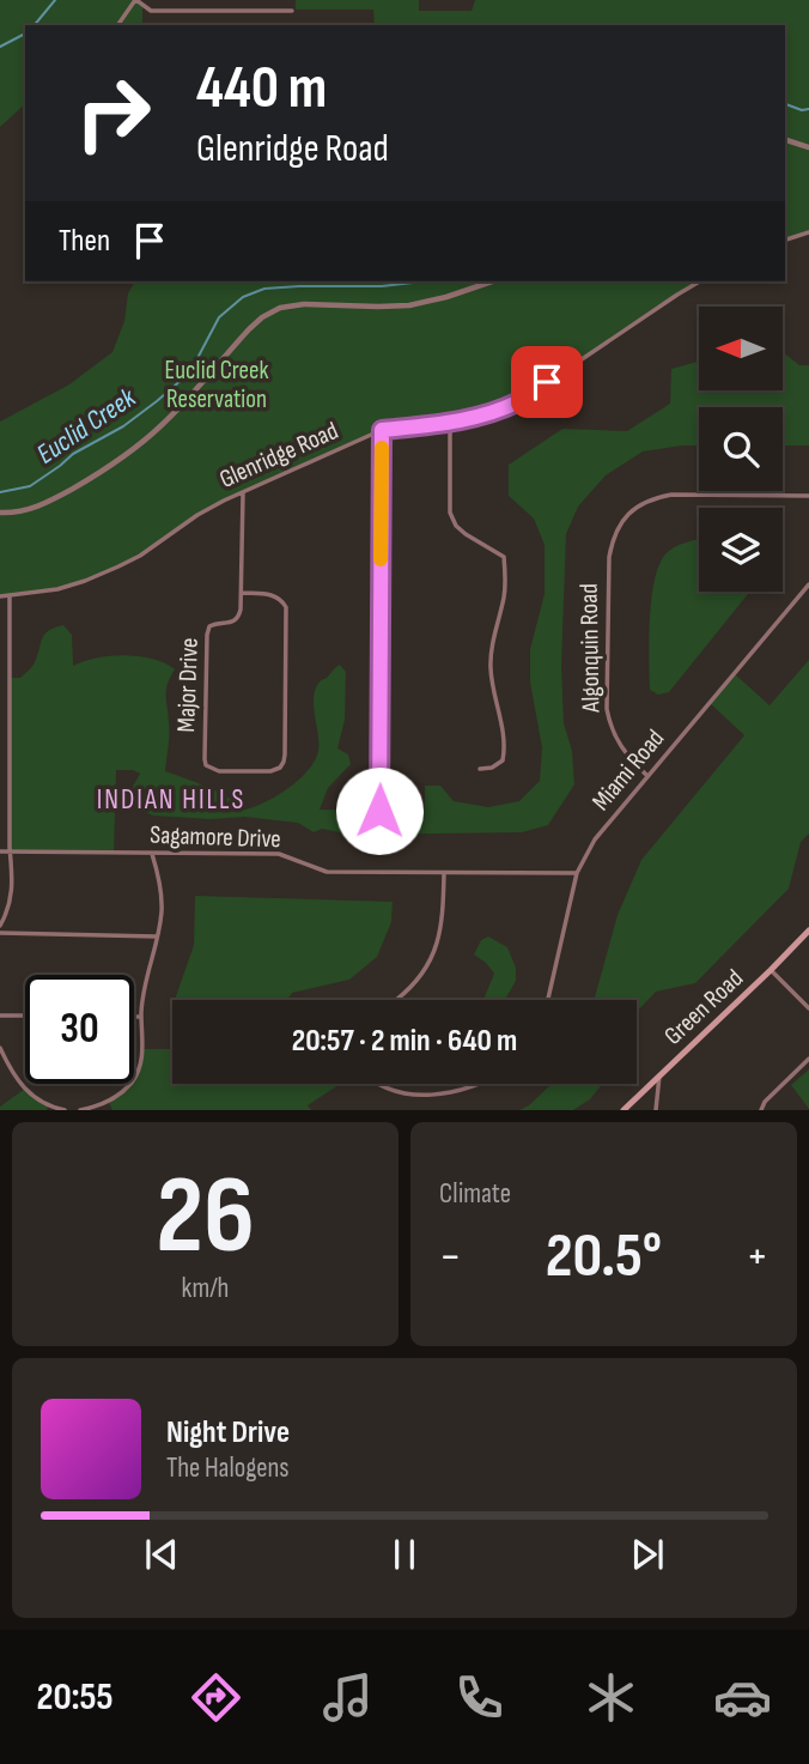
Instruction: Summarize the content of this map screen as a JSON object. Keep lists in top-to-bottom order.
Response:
{
  "streets": {
    "main road": ["Green Road"],
    "street": [
      "Glenridge Road",
      "Algonquin Road",
      "Major Drive",
      "Miami Road",
      "Sagamore Drive"
    ]
  },
  "crossings": [
    ["Algonquin Road", "Miami Road"],
    ["Miami Road", "Sagamore Drive"]
  ],
  "districts": ["INDIAN HILLS"],
  "water": ["Euclid Creek"],
  "parks": ["Euclid Creek Reservation"],
  "north": "left",
  "page": {
    "turn": ["440 m", "Glenridge Road"],
    "then": "Then",
    "limit": "30",
    "trip": "20:57 · 2 min · 640 m",
    "tile": [
      ["26", "km/h"],
      "Climate"
    ],
    "heat": ["−", "20.5°", "+"],
    "song": ["Night Drive", "The Halogens"],
    "tabs": "20:55"
  }
}
